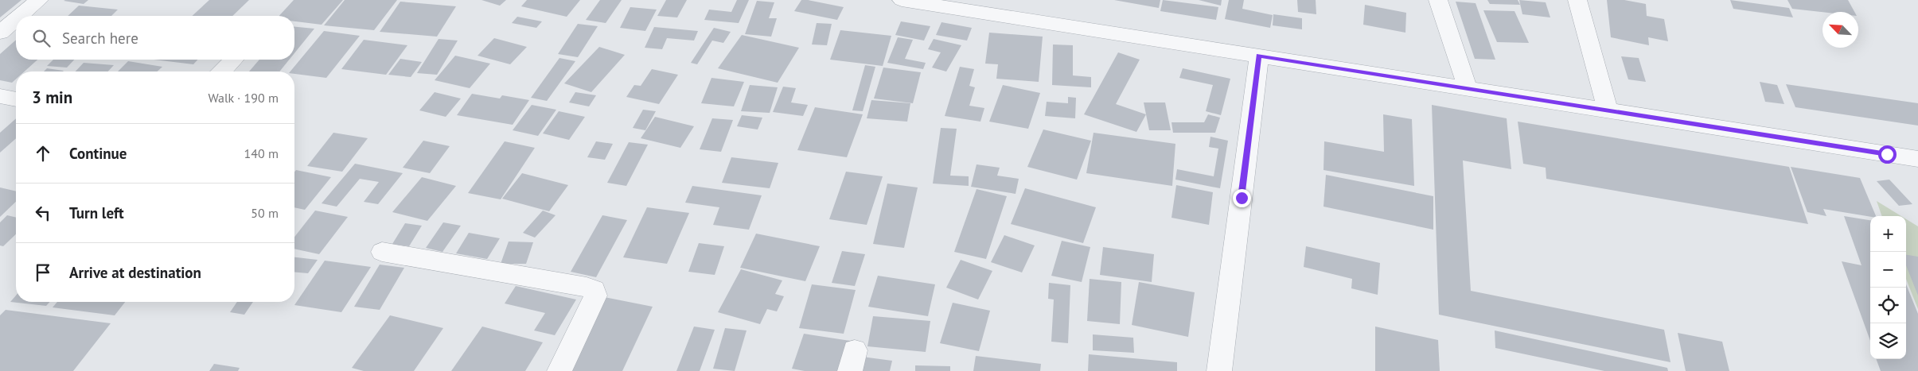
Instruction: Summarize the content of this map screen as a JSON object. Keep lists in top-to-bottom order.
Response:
{
  "north": "top left",
  "page": {
    "search": "Search here",
    "heading": ["3 min", "Walk · 190 m"],
    "list": [
      ["Continue", "140 m"],
      ["Turn left", "50 m"],
      "Arrive at destination"
    ],
    "map_buttons": ["+", "−"]
  }
}
